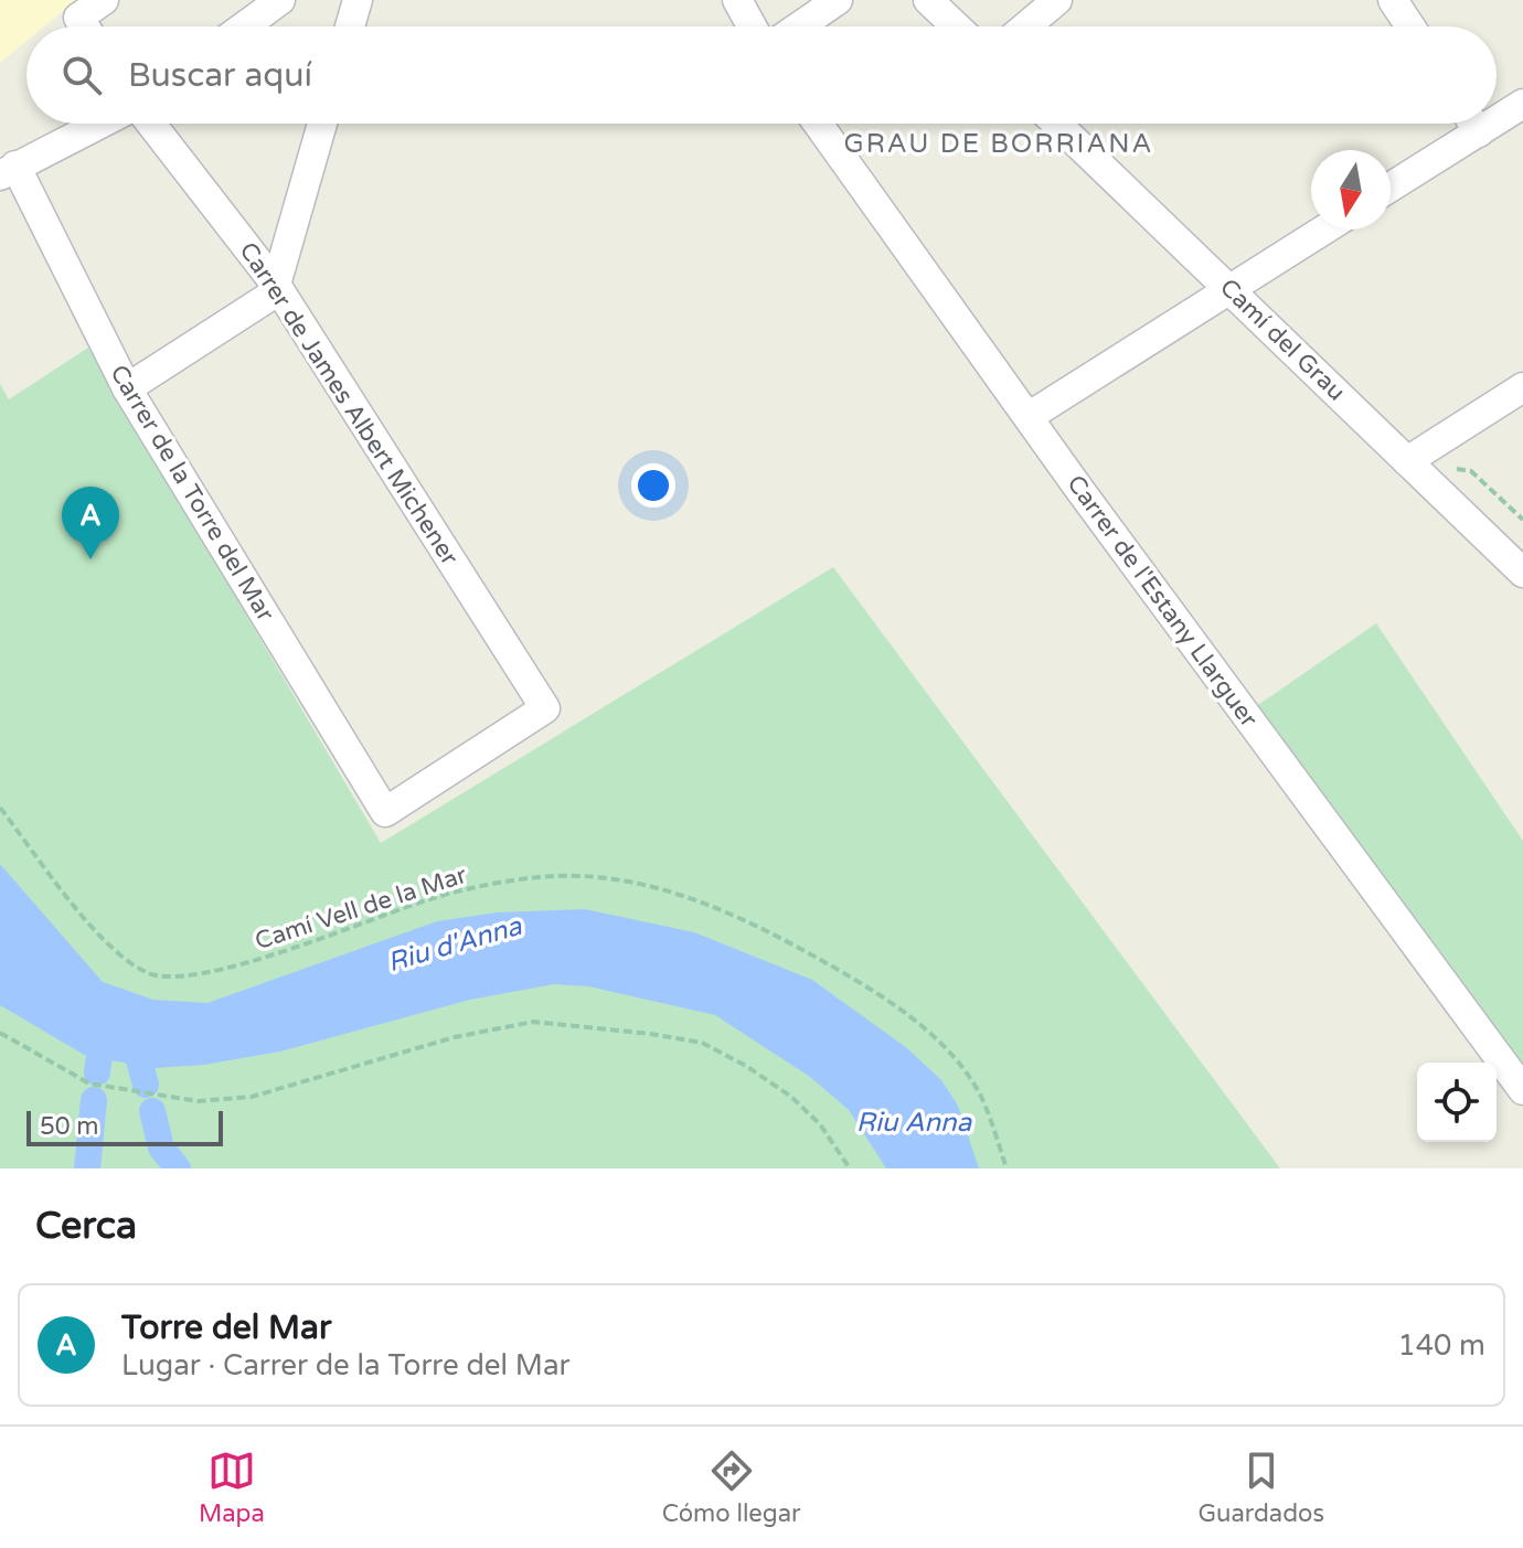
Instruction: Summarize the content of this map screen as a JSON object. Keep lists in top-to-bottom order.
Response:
{
  "streets": {
    "street": [
      "Camí del Grau",
      "Carrer de James Albert Michener",
      "Carrer de la Torre del Mar",
      "Carrer de l'Estany Llarguer"
    ],
    "path": ["Camí Vell de la Mar"]
  },
  "crossings": [
    ["Carrer de James Albert Michener", "Carrer de la Torre del Mar"]
  ],
  "districts": ["GRAU DE BORRIANA"],
  "water": ["Riu d'Anna", "Riu Anna"],
  "scale_bar": "50 m",
  "north": "bottom",
  "page": {
    "search": "Buscar aquí",
    "pins": "A",
    "scale": "50 m",
    "heading": "Cerca",
    "list": [
      {
        "mark": "A",
        "name": "Torre del Mar",
        "note": "Lugar · Carrer de la Torre del Mar",
        "value": "140 m"
      }
    ],
    "nav": ["Mapa", "Cómo llegar", "Guardados"]
  }
}
